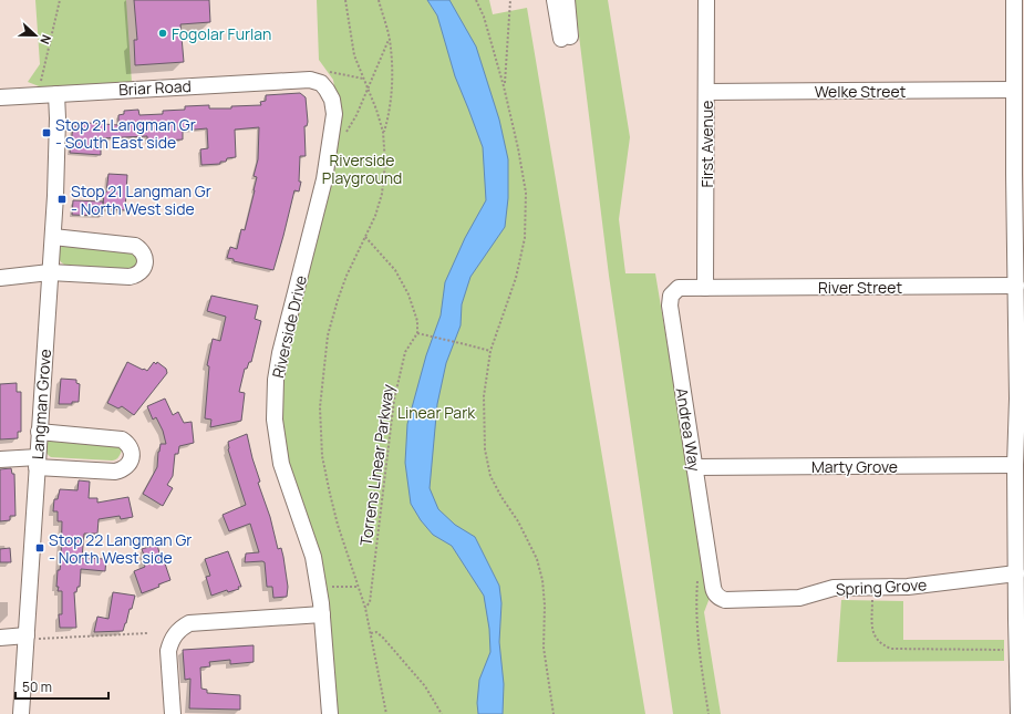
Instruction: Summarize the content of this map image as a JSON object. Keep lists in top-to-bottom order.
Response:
{
  "streets": {
    "street": [
      "Briar Road",
      "Welke Street",
      "First Avenue",
      "River Street",
      "Riverside Drive",
      "Langman Grove",
      "Andrea Way",
      "Marty Grove",
      "Spring Grove"
    ],
    "path": ["Torrens Linear Parkway"]
  },
  "crossings": [
    ["Briar Road", "Riverside Drive"],
    ["Briar Road", "Langman Grove"],
    ["Welke Street", "First Avenue"],
    ["First Avenue", "River Street"],
    ["First Avenue", "Andrea Way"],
    ["River Street", "Andrea Way"],
    ["Andrea Way", "Marty Grove"],
    ["Andrea Way", "Spring Grove"]
  ],
  "parks": ["Riverside Playground", "Linear Park"],
  "places": {
    "other": ["Fogolar Furlan"],
    "transit": ["Stop 21 Langman Gr - South East side", "Stop 21 Langman Gr - North West side", "Stop 22 Langman Gr - North West side"]
  },
  "scale_bar": "50 m",
  "north": "right"
}
